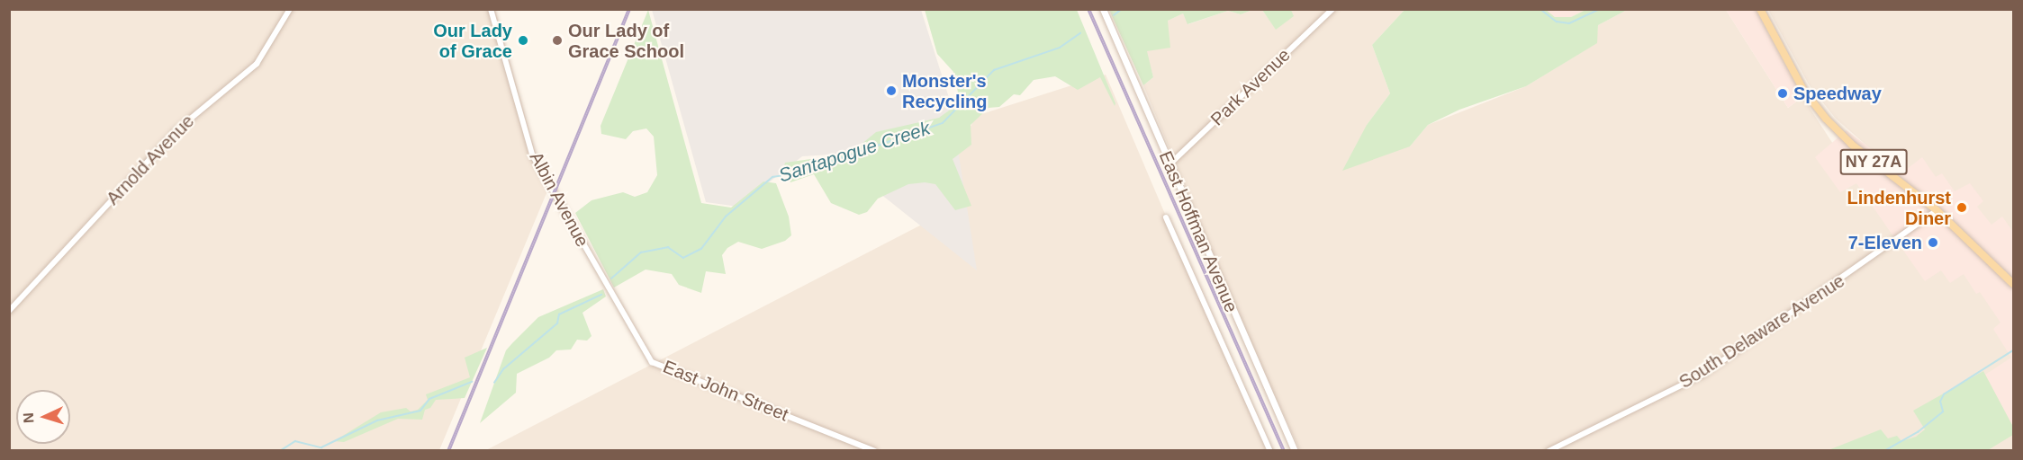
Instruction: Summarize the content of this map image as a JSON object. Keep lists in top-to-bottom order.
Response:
{
  "streets": {
    "main road": ["NY 27A", "East Hoffman Avenue"],
    "street": [
      "Park Avenue",
      "Arnold Avenue",
      "Albin Avenue",
      "South Delaware Avenue",
      "East John Street"
    ]
  },
  "crossings": [
    ["Park Avenue", "East Hoffman Avenue"],
    ["NY 27A", "South Delaware Avenue"],
    ["Albin Avenue", "East John Street"]
  ],
  "water": ["Santapogue Creek"],
  "places": [
    "Our Lady of Grace",
    "Our Lady of Grace School",
    "Monster's Recycling",
    "Speedway",
    "Lindenhurst Diner",
    "7-Eleven"
  ],
  "north": "left"
}
